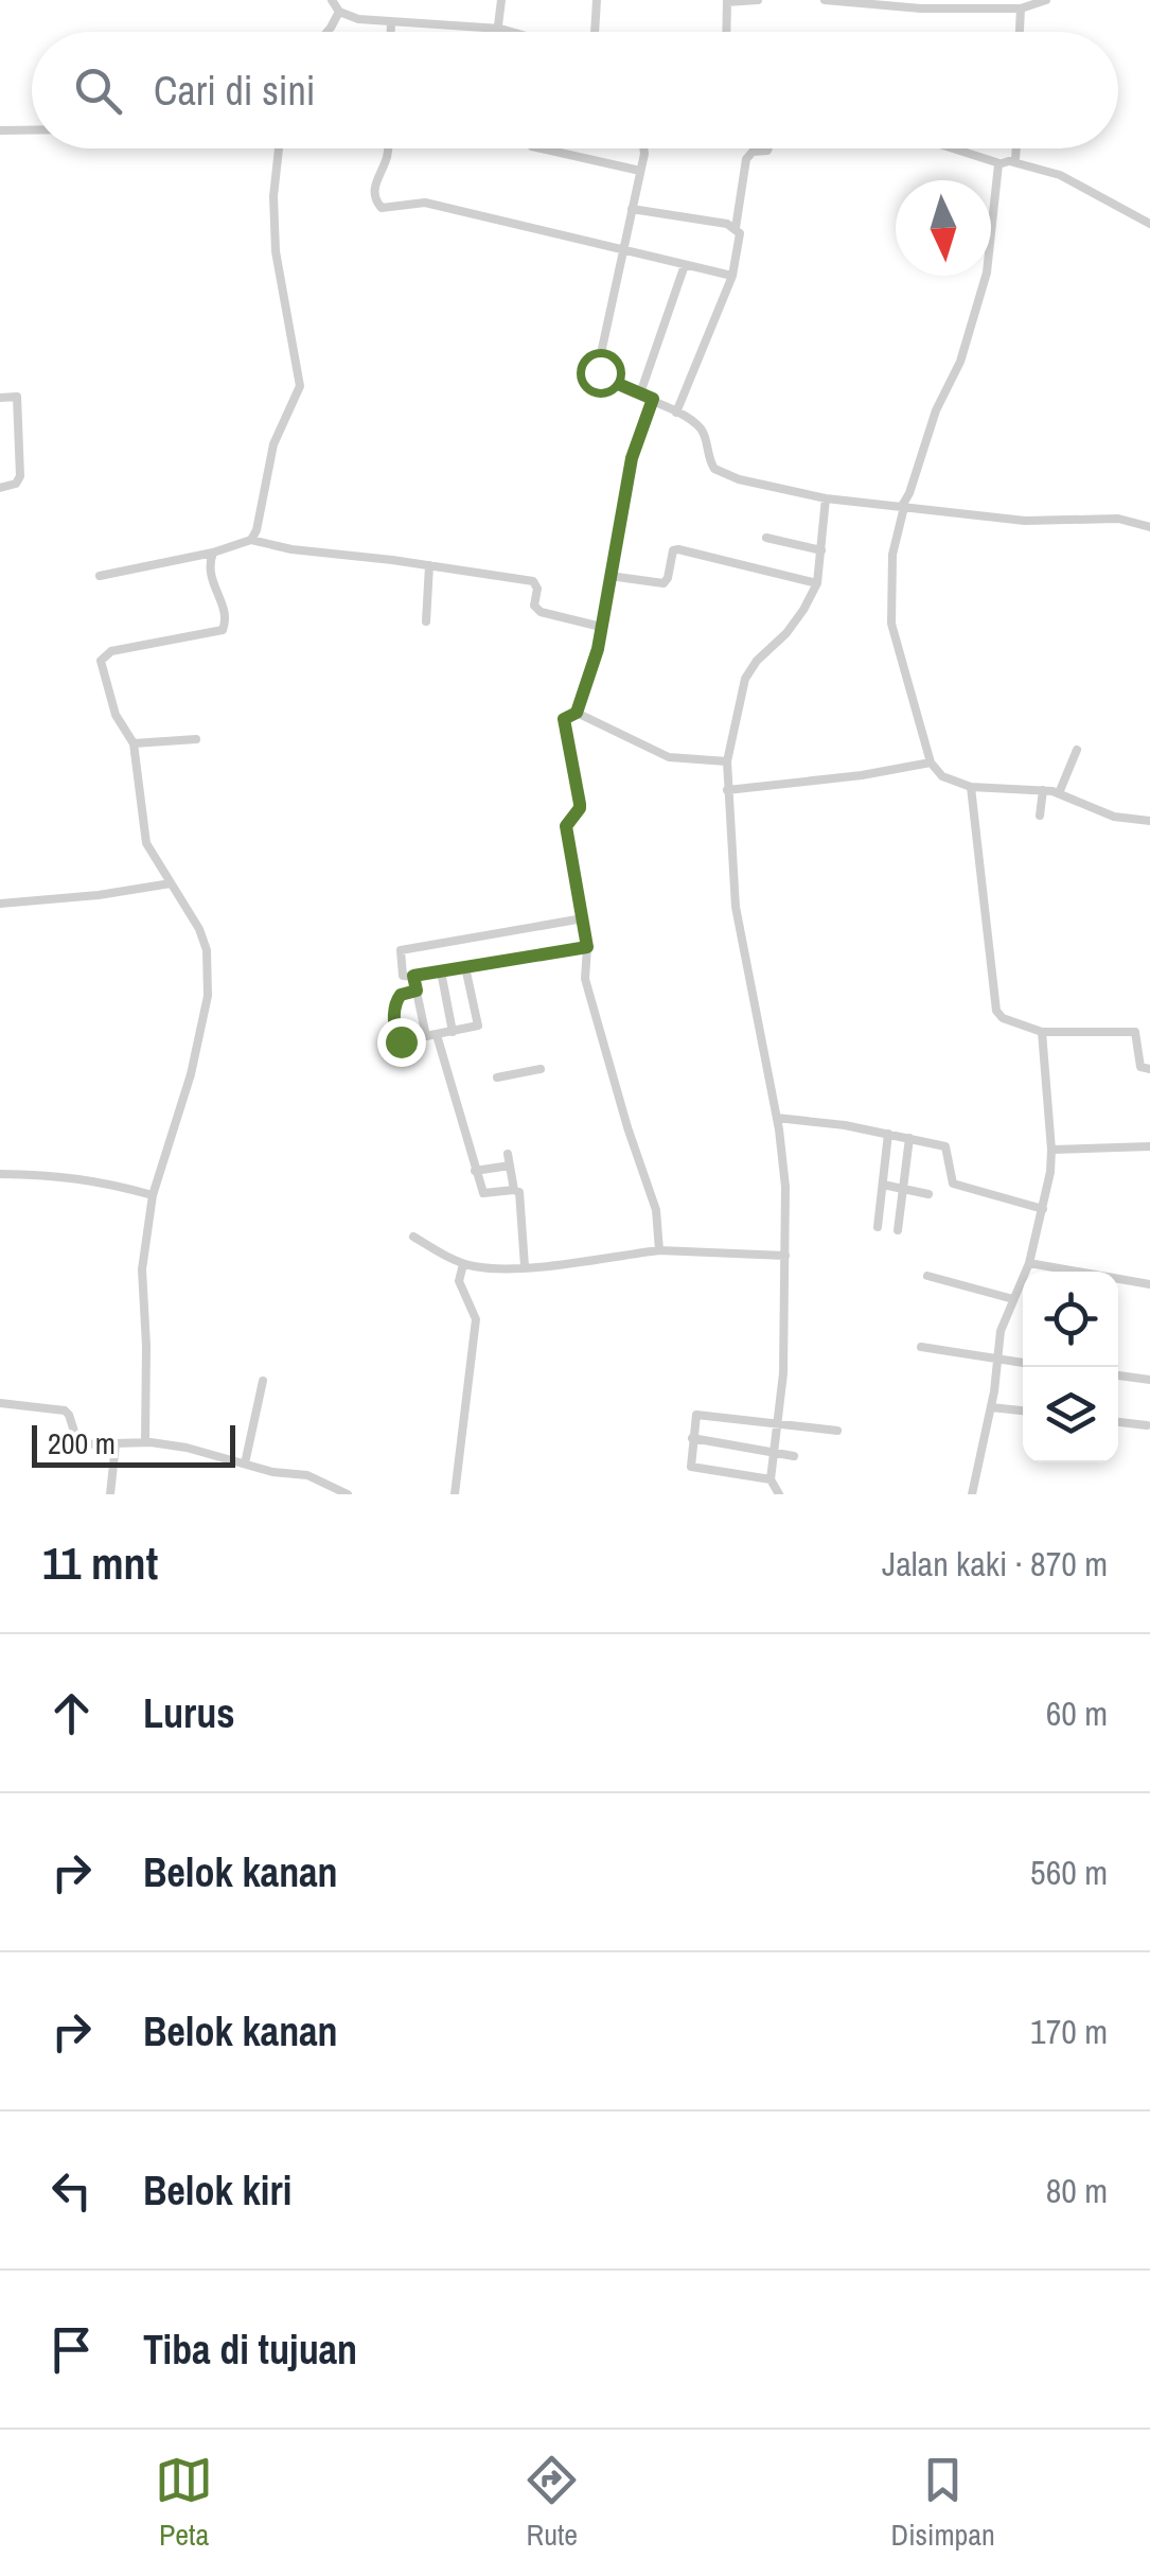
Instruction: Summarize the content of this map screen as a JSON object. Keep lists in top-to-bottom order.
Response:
{
  "scale_bar": "200 m",
  "north": "bottom",
  "page": {
    "search": "Cari di sini",
    "scale": "200 m",
    "heading": ["11 mnt", "Jalan kaki · 870 m"],
    "list": [
      ["Lurus", "60 m"],
      ["Belok kanan", "560 m"],
      ["Belok kanan", "170 m"],
      ["Belok kiri", "80 m"],
      "Tiba di tujuan"
    ],
    "nav": ["Peta", "Rute", "Disimpan"]
  }
}
